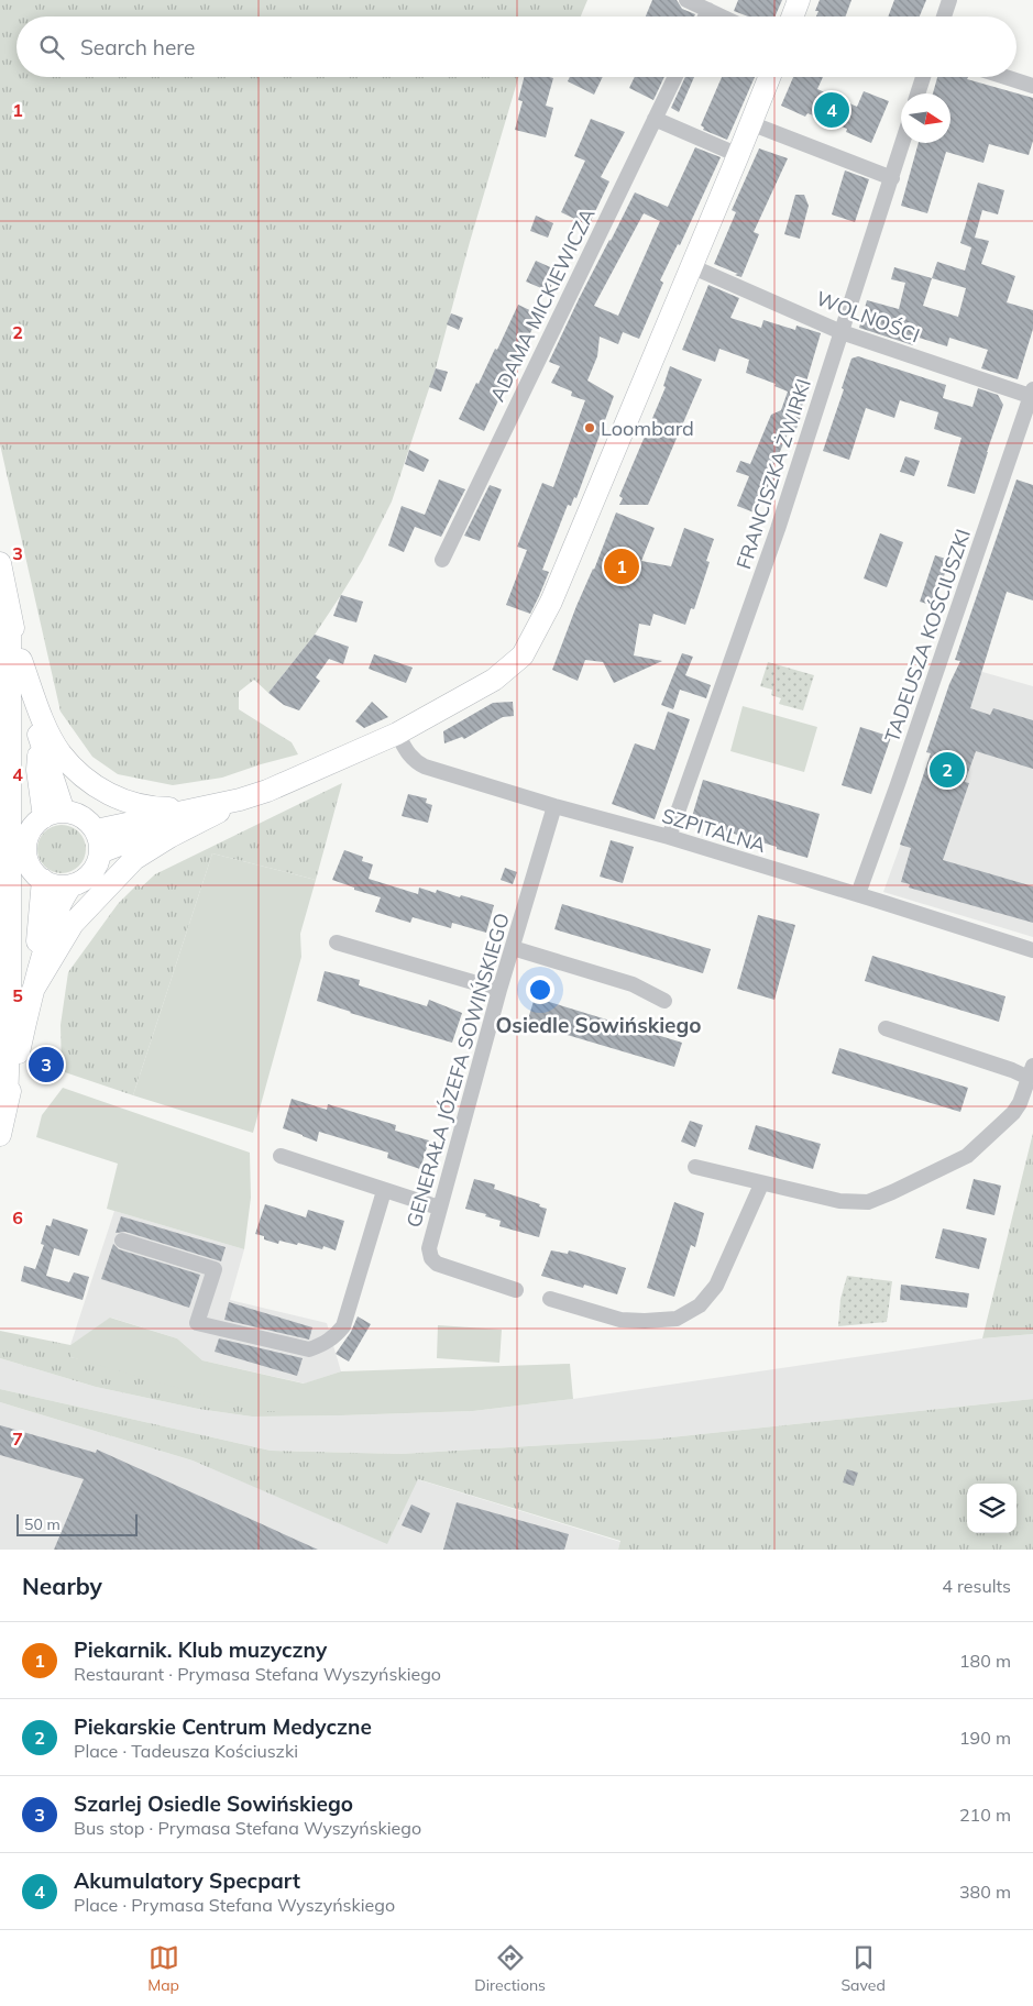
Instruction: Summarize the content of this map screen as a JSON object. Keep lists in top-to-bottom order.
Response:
{
  "streets": {
    "street": [
      "ADAMA MICKIEWICZA",
      "WOLNOŚCI",
      "FRANCISZKA ŻWIRKI",
      "TADEUSZA KOŚCIUSZKI",
      "SZPITALNA",
      "GENERAŁA JÓZEFA SOWIŃSKIEGO"
    ]
  },
  "crossings": [
    ["WOLNOŚCI", "FRANCISZKA ŻWIRKI"],
    ["WOLNOŚCI", "TADEUSZA KOŚCIUSZKI"],
    ["FRANCISZKA ŻWIRKI", "SZPITALNA"],
    ["TADEUSZA KOŚCIUSZKI", "SZPITALNA"],
    ["SZPITALNA", "GENERAŁA JÓZEFA SOWIŃSKIEGO"]
  ],
  "districts": ["Osiedle Sowińskiego"],
  "places": ["Loombard"],
  "scale_bar": "50 m",
  "north": "right",
  "page": {
    "search": "Search here",
    "pins": [
      "4",
      "1",
      "2",
      "3"
    ],
    "scale": "50 m",
    "heading": ["Nearby", "4 results"],
    "list": [
      {
        "mark": "1",
        "name": "Piekarnik. Klub muzyczny",
        "note": "Restaurant · Prymasa Stefana Wyszyńskiego",
        "value": "180 m"
      },
      {
        "mark": "2",
        "name": "Piekarskie Centrum Medyczne",
        "note": "Place · Tadeusza Kościuszki",
        "value": "190 m"
      },
      {
        "mark": "3",
        "name": "Szarlej Osiedle Sowińskiego",
        "note": "Bus stop · Prymasa Stefana Wyszyńskiego",
        "value": "210 m"
      },
      {
        "mark": "4",
        "name": "Akumulatory Specpart",
        "note": "Place · Prymasa Stefana Wyszyńskiego",
        "value": "380 m"
      }
    ],
    "nav": ["Map", "Directions", "Saved"]
  },
  "grid": {
    "rows": [
      "1",
      "2",
      "3",
      "4",
      "5",
      "6",
      "7"
    ]
  }
}
